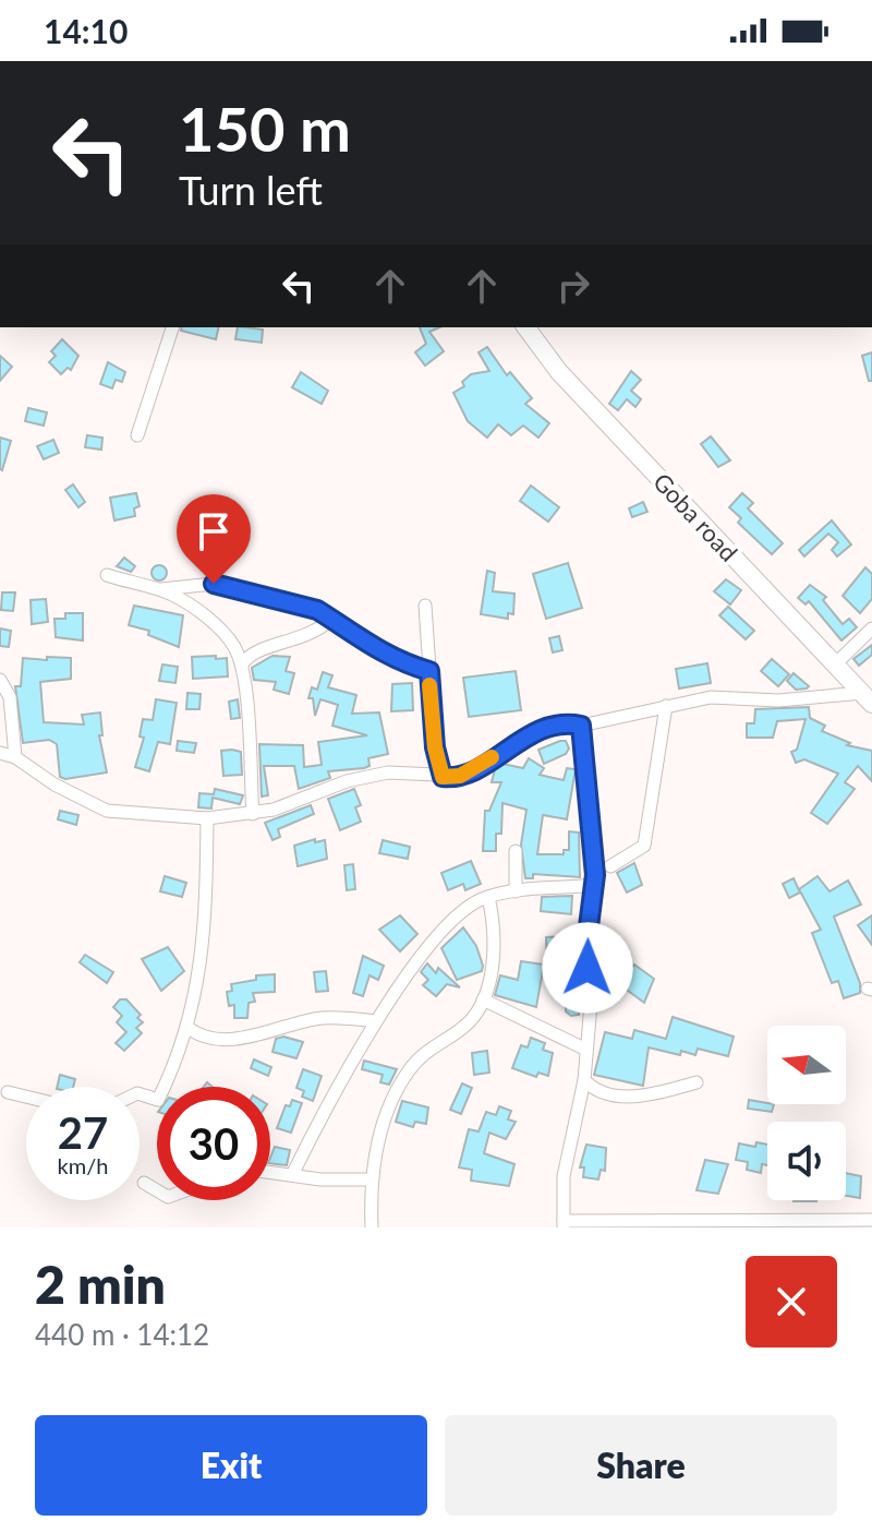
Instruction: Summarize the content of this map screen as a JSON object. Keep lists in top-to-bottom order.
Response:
{
  "streets": {
    "main road": ["Goba road"]
  },
  "north": "left",
  "page": {
    "status": "14:10",
    "turn": ["150 m", "Turn left"],
    "speed": "27 km/h",
    "limit": "30",
    "heading": ["2 min", "440 m · 14:12"],
    "buttons": ["Exit", "Share"]
  }
}
